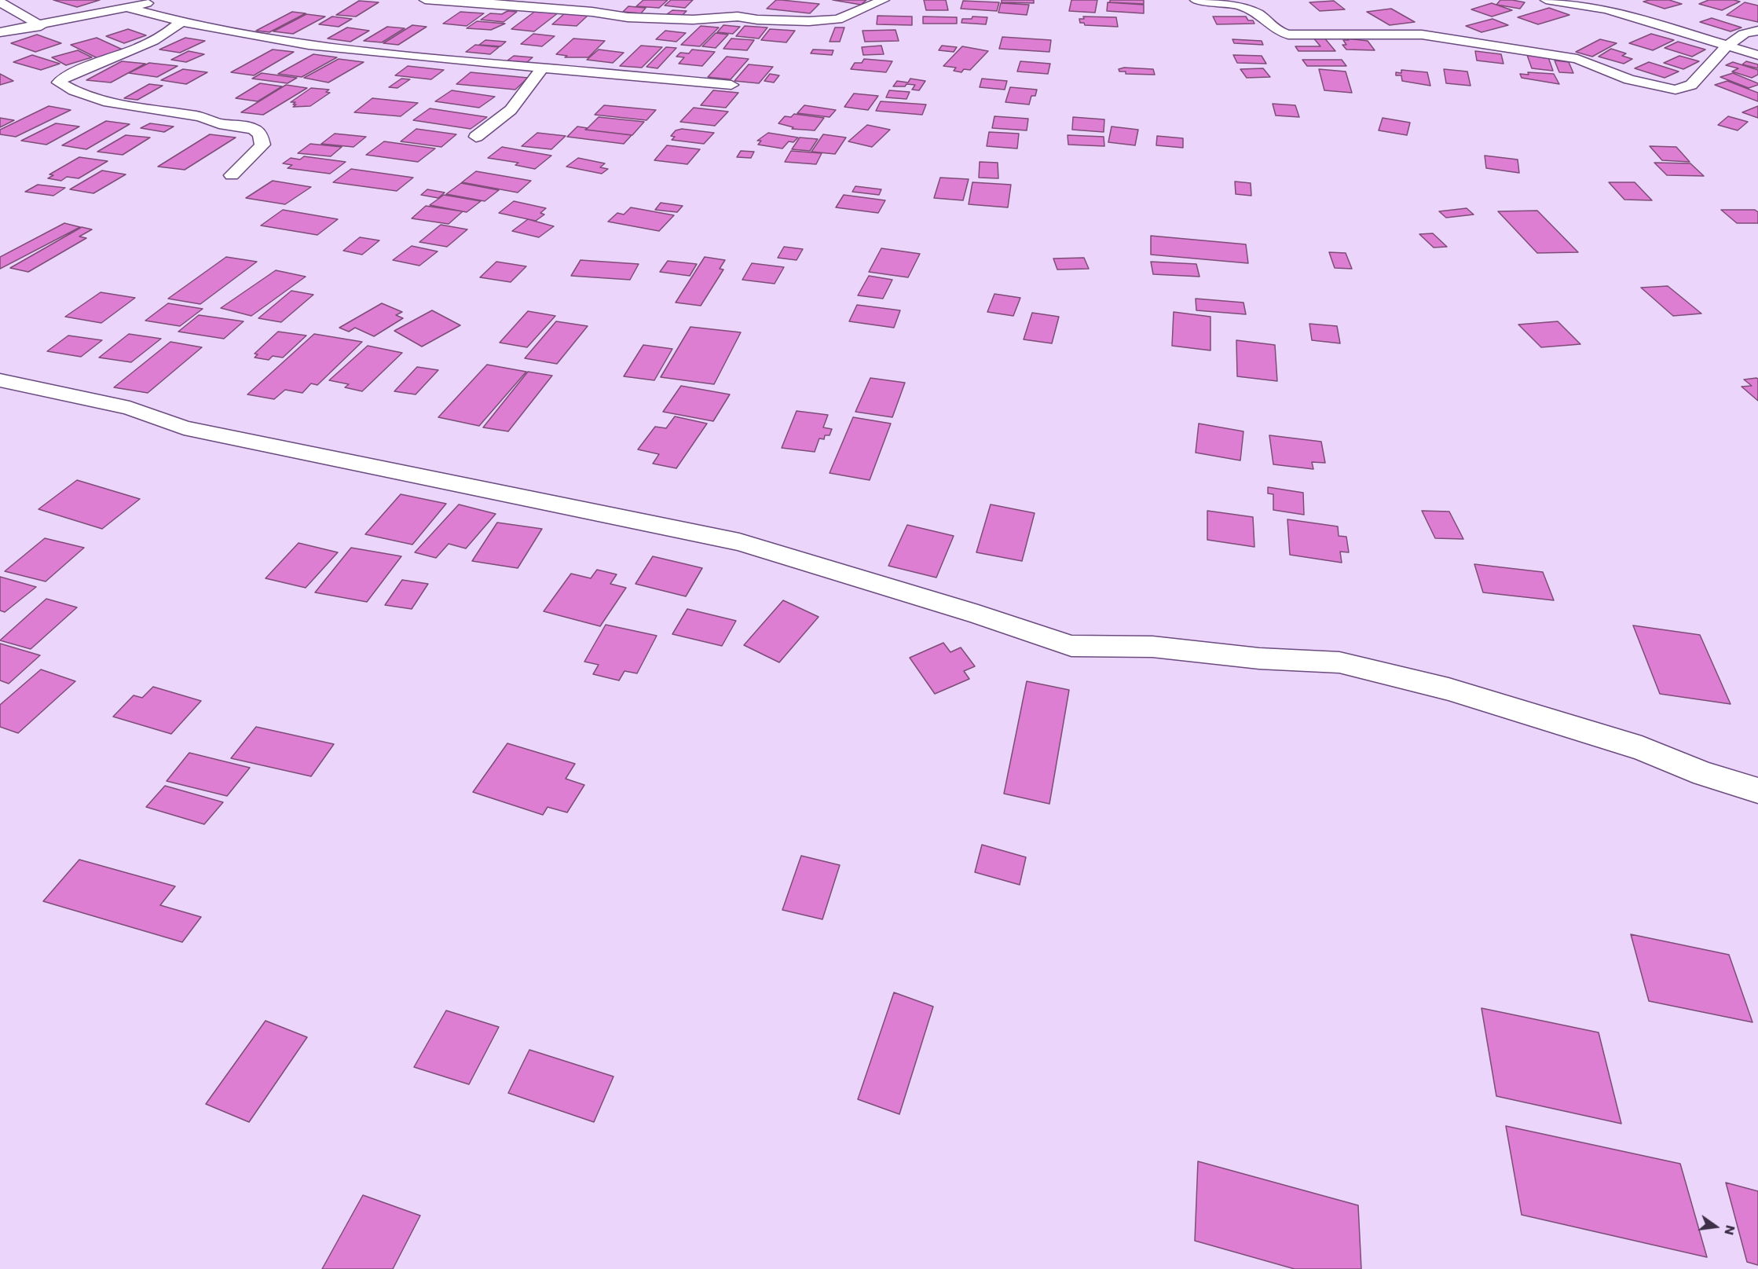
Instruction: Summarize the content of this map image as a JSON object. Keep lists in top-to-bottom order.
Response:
{
  "north": "right"
}
